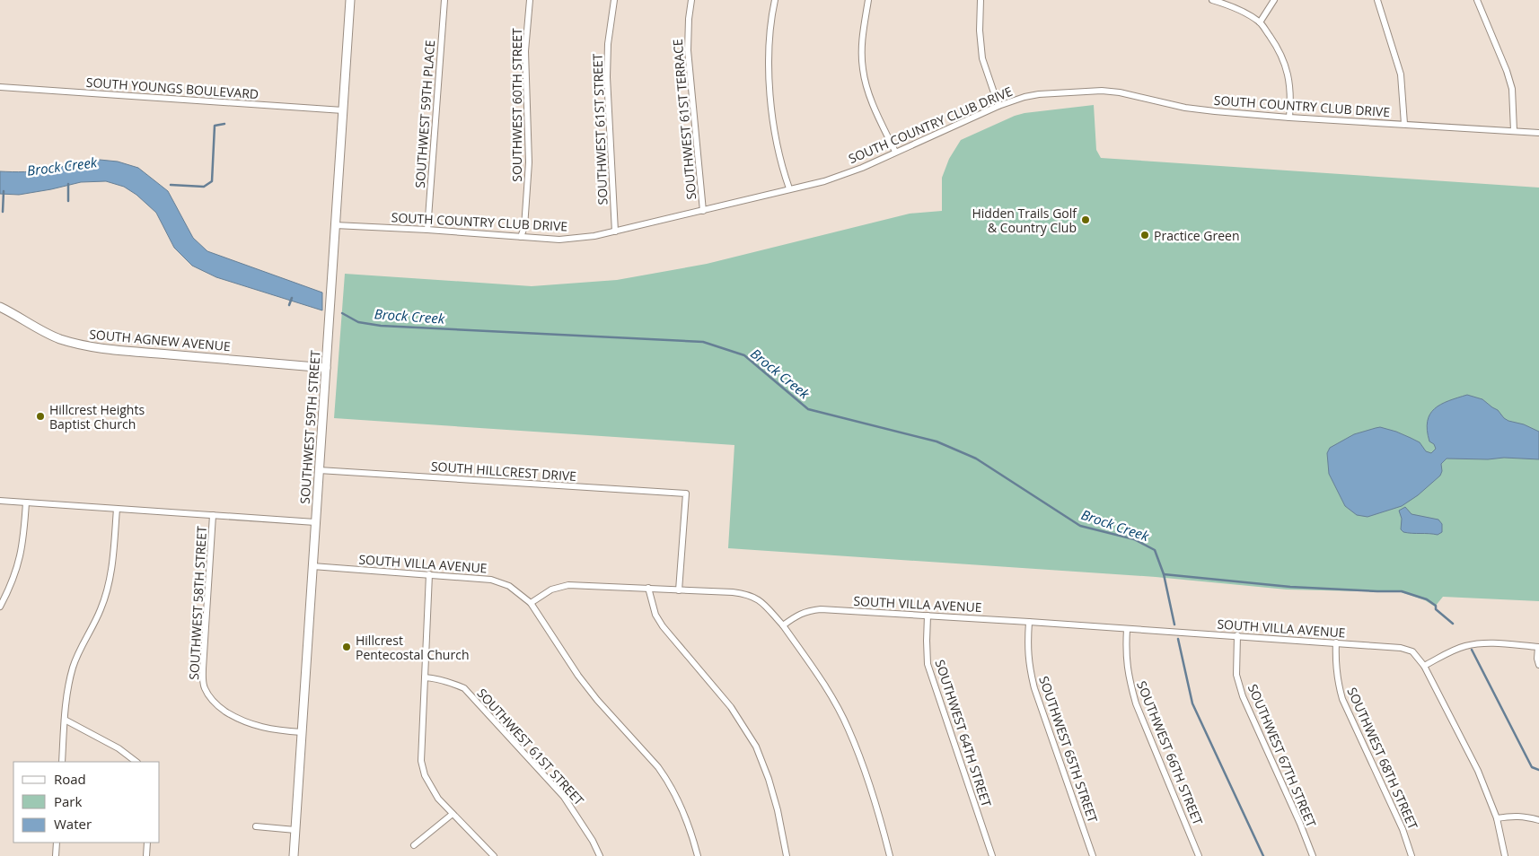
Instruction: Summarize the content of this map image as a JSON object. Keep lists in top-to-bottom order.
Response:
{
  "streets": {
    "main road": ["SOUTH AGNEW AVENUE", "SOUTHWEST 59TH STREET"],
    "street": [
      "SOUTH YOUNGS BOULEVARD",
      "SOUTHWEST 60TH STREET",
      "SOUTH COUNTRY CLUB DRIVE",
      "SOUTHWEST 59TH PLACE",
      "SOUTHWEST 61ST TERRACE",
      "SOUTHWEST 61ST STREET",
      "SOUTH HILLCREST DRIVE",
      "SOUTH VILLA AVENUE",
      "SOUTHWEST 58TH STREET",
      "SOUTHWEST 64TH STREET",
      "SOUTHWEST 65TH STREET",
      "SOUTHWEST 66TH STREET",
      "SOUTHWEST 67TH STREET",
      "SOUTHWEST 68TH STREET"
    ]
  },
  "crossings": [
    ["SOUTH YOUNGS BOULEVARD", "SOUTHWEST 59TH STREET"],
    ["SOUTHWEST 60TH STREET", "SOUTH COUNTRY CLUB DRIVE"],
    ["SOUTH COUNTRY CLUB DRIVE", "SOUTHWEST 59TH PLACE"],
    ["SOUTH COUNTRY CLUB DRIVE", "SOUTHWEST 61ST TERRACE"],
    ["SOUTH COUNTRY CLUB DRIVE", "SOUTHWEST 61ST STREET"],
    ["SOUTH COUNTRY CLUB DRIVE", "SOUTHWEST 59TH STREET"],
    ["SOUTH AGNEW AVENUE", "SOUTHWEST 59TH STREET"],
    ["SOUTHWEST 59TH STREET", "SOUTH HILLCREST DRIVE"],
    ["SOUTHWEST 59TH STREET", "SOUTH VILLA AVENUE"],
    ["SOUTHWEST 59TH STREET", "SOUTHWEST 58TH STREET"],
    ["SOUTH VILLA AVENUE", "SOUTHWEST 64TH STREET"],
    ["SOUTH VILLA AVENUE", "SOUTHWEST 65TH STREET"],
    ["SOUTH VILLA AVENUE", "SOUTHWEST 66TH STREET"],
    ["SOUTH VILLA AVENUE", "SOUTHWEST 67TH STREET"],
    ["SOUTH VILLA AVENUE", "SOUTHWEST 68TH STREET"]
  ],
  "water": ["Brock Creek"],
  "places": [
    "Hidden Trails Golf & Country Club",
    "Practice Green",
    "Hillcrest Heights Baptist Church",
    "Hillcrest Pentecostal Church"
  ],
  "legend": ["Road", "Park", "Water"]
}
